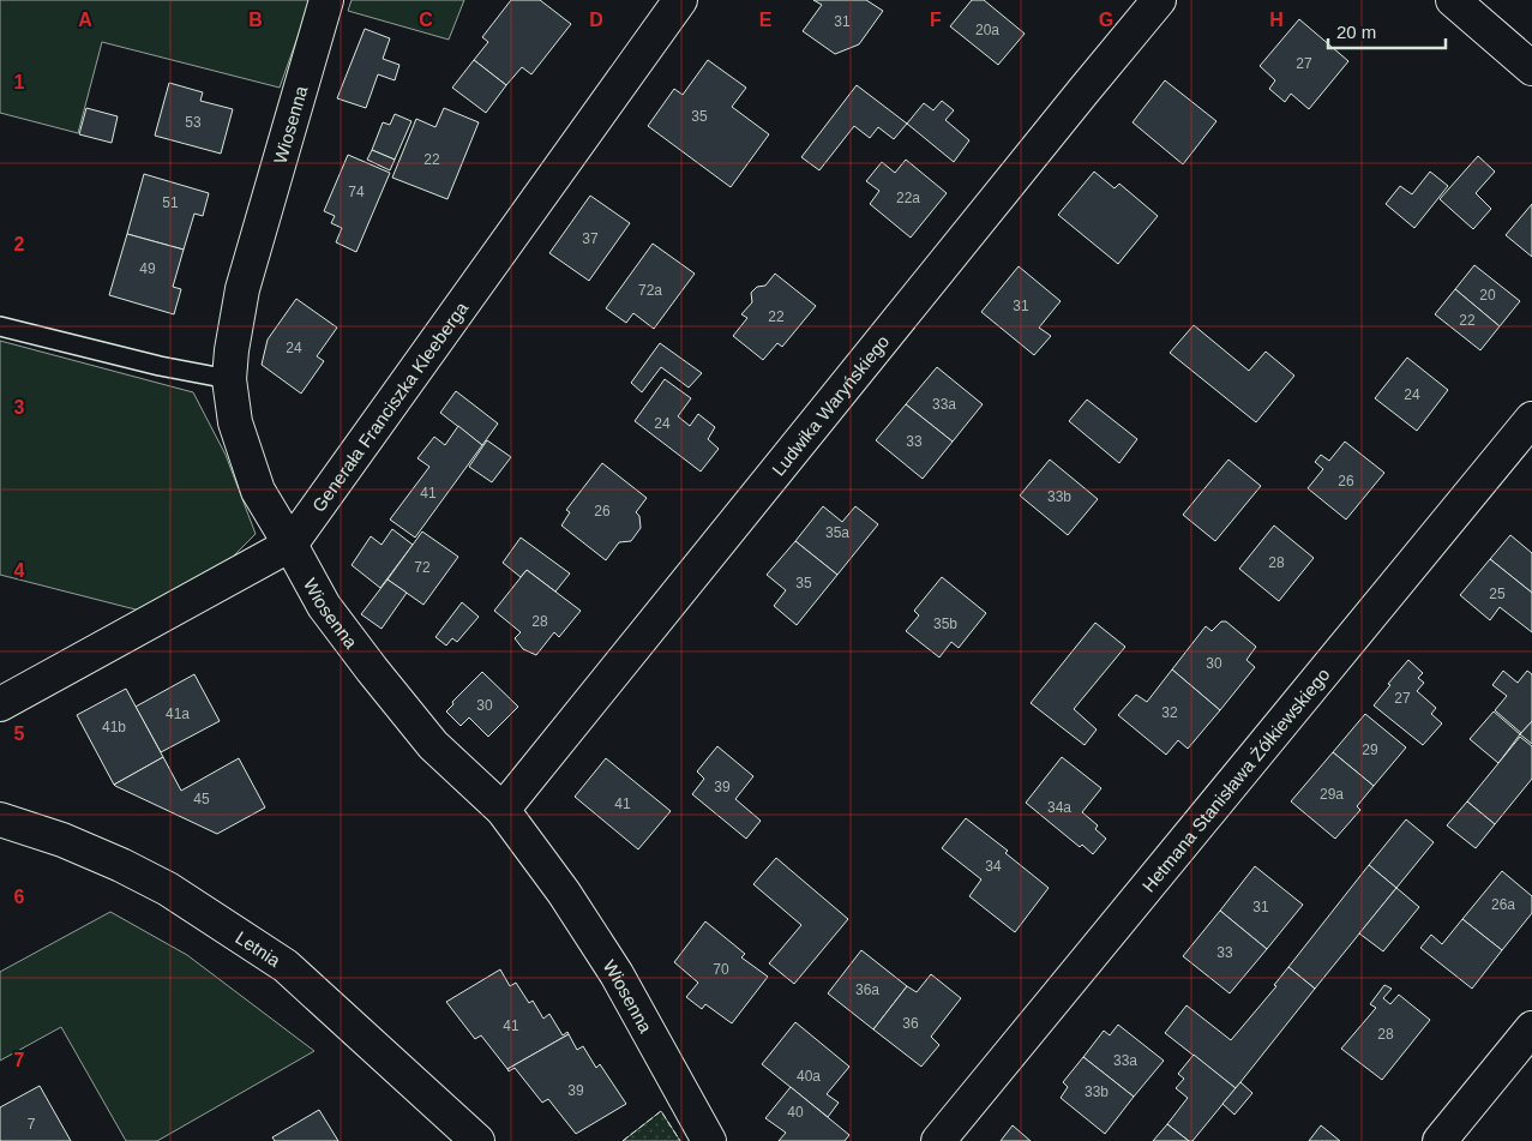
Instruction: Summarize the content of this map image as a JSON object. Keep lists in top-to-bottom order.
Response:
{
  "streets": {
    "street": [
      "Wiosenna",
      "Ludwika Waryńskiego",
      "Generała Franciszka Kleeberga",
      "Hetmana Stanisława Żółkiewskiego",
      "Letnia"
    ]
  },
  "crossings": [
    ["Wiosenna", "Ludwika Waryńskiego"],
    ["Wiosenna", "Generała Franciszka Kleeberga"]
  ],
  "house_numbers": [
    "31",
    "20a",
    "27",
    "35",
    "53",
    "22",
    "74",
    "22a",
    "51",
    "37",
    "49",
    "72a",
    "20",
    "31",
    "22",
    "22",
    "24",
    "24",
    "33a",
    "24",
    "33",
    "26",
    "41",
    "33b",
    "26",
    "35a",
    "28",
    "72",
    "35",
    "25",
    "28",
    "35b",
    "30",
    "27",
    "30",
    "32",
    "41a",
    "41b",
    "29",
    "39",
    "29a",
    "45",
    "41",
    "34a",
    "34",
    "26a",
    "31",
    "33",
    "70",
    "36a",
    "36",
    "41",
    "28",
    "33a",
    "40a",
    "39",
    "33b",
    "40",
    "7"
  ],
  "scale_bar": "20 m",
  "grid": {
    "columns": [
      "A",
      "B",
      "C",
      "D",
      "E",
      "F",
      "G",
      "H"
    ],
    "rows": [
      "1",
      "2",
      "3",
      "4",
      "5",
      "6",
      "7"
    ]
  }
}
